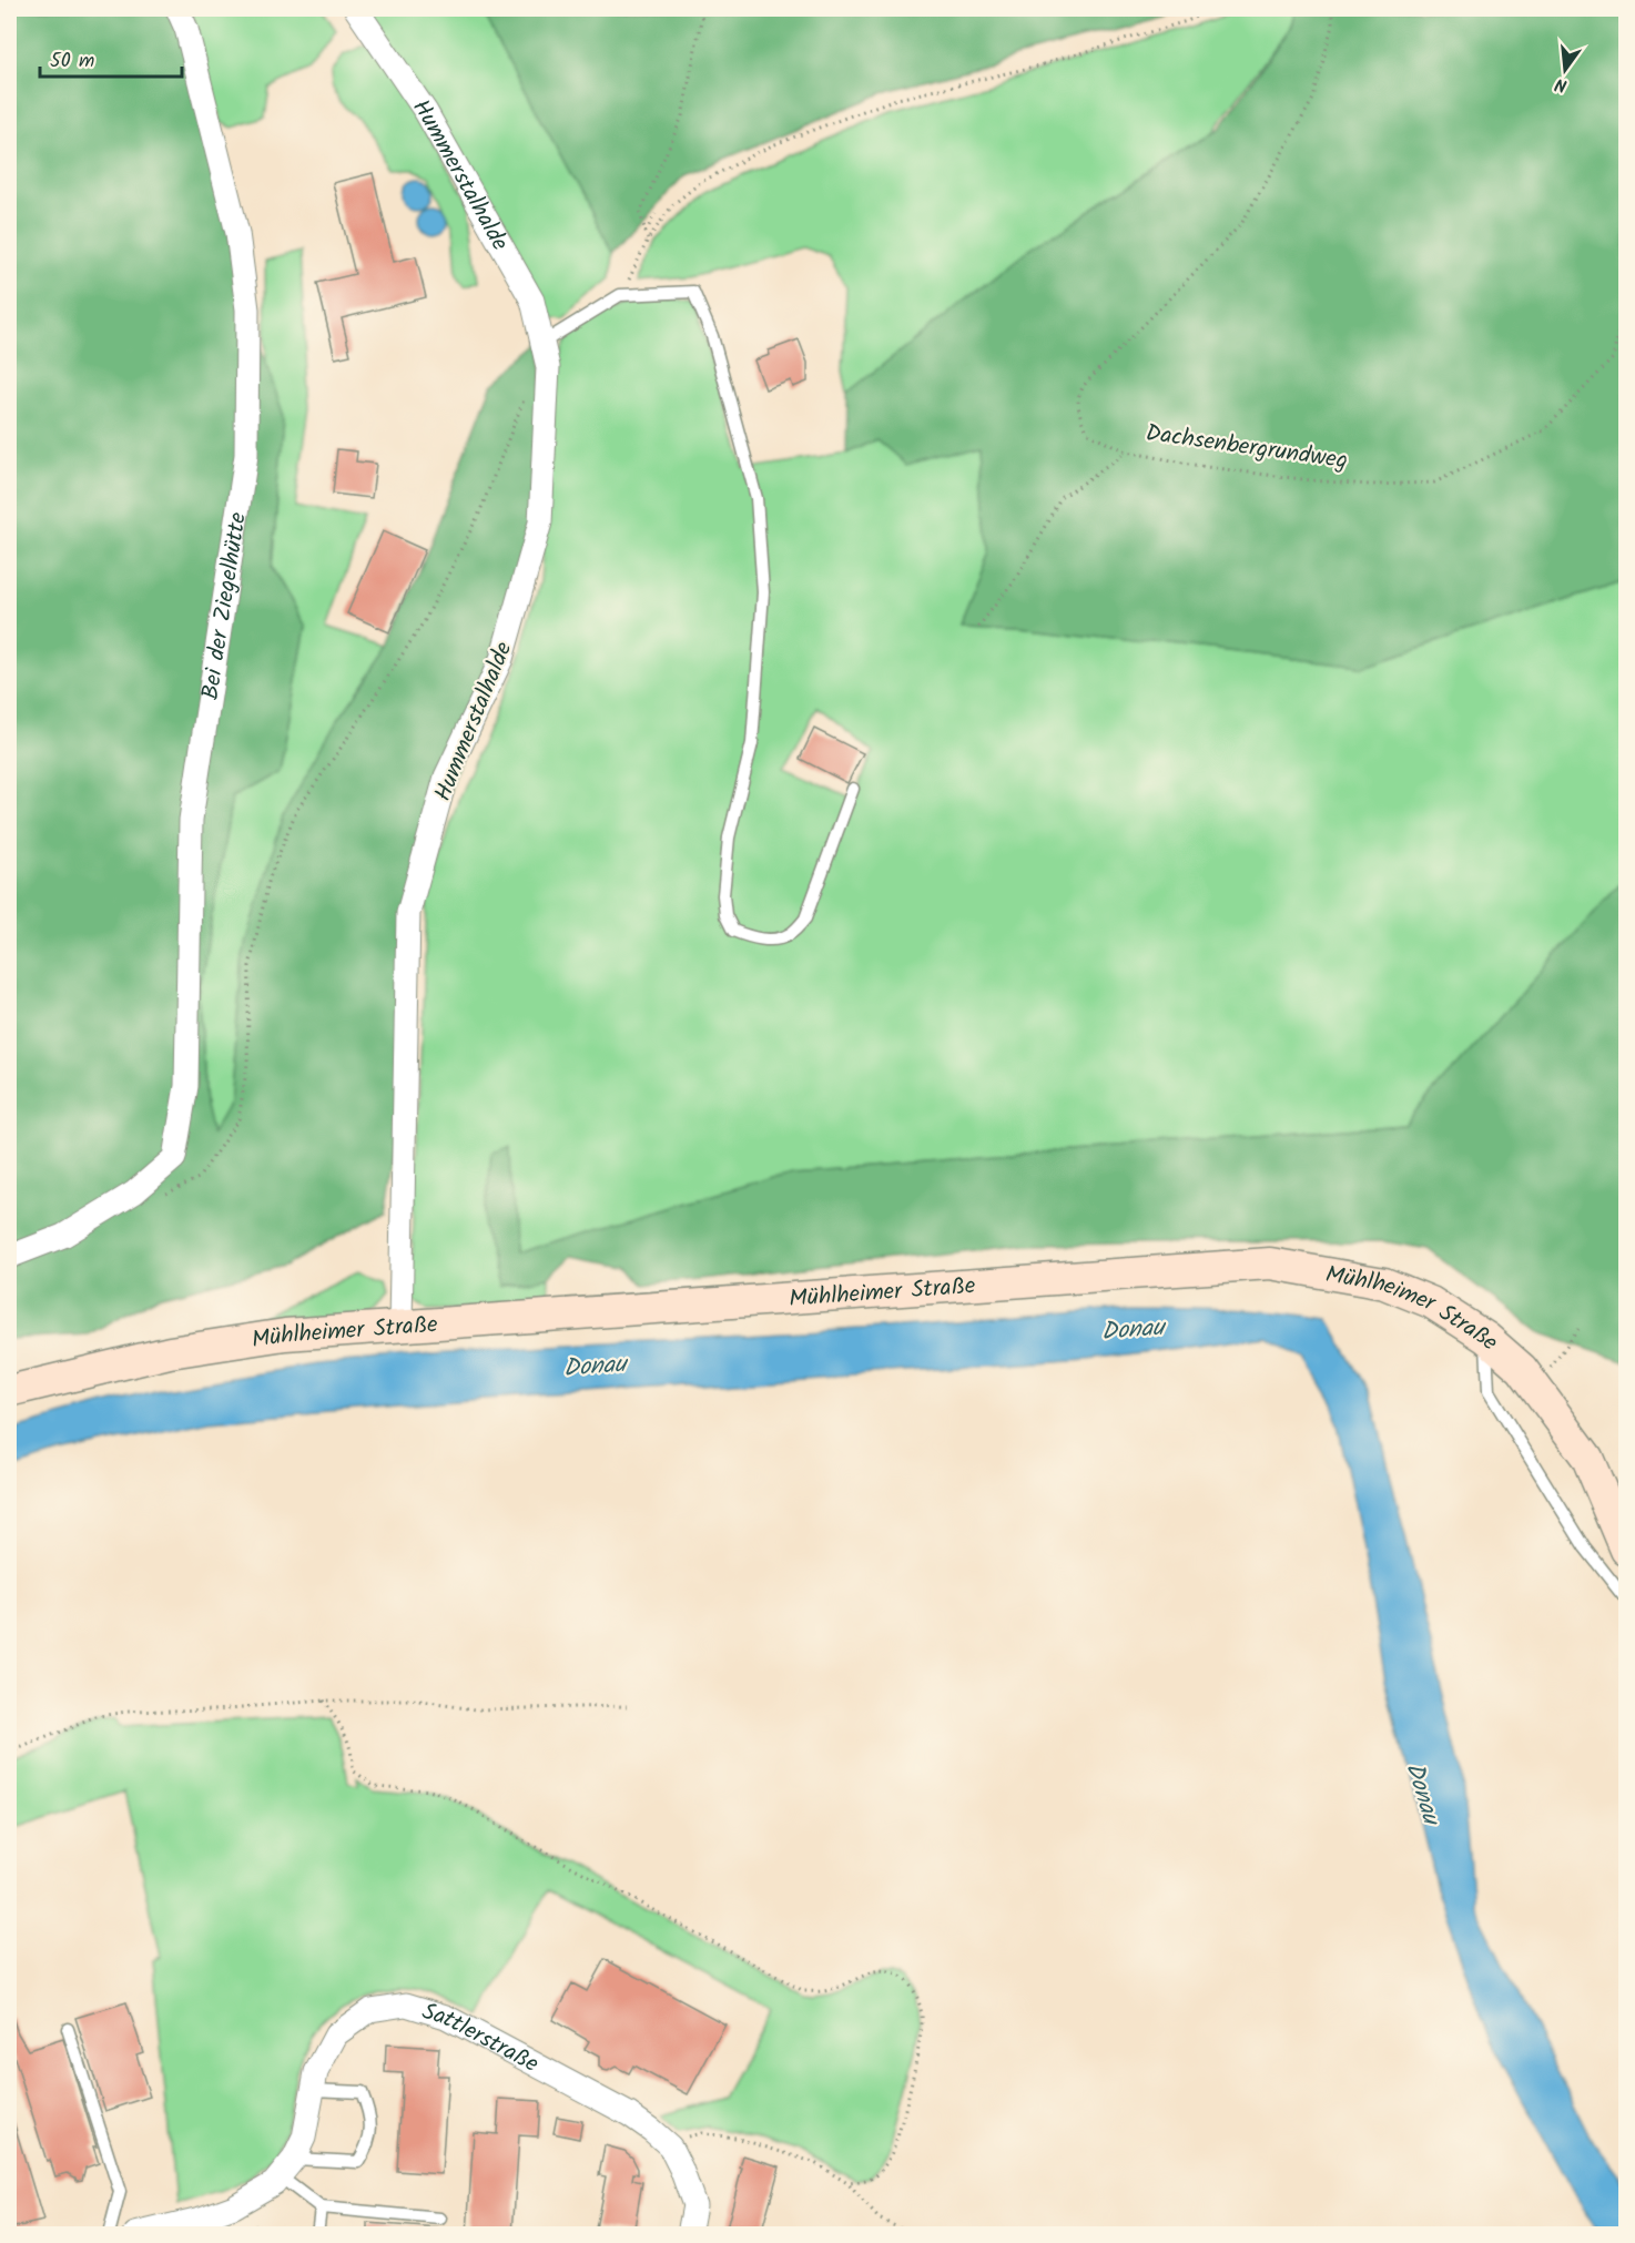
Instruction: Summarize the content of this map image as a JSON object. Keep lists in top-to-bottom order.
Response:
{
  "streets": {
    "main road": ["Mühlheimer Straße"],
    "street": ["Hummerstalhalde", "Bei der Ziegelhütte", "Sattlerstraße"],
    "path": ["Dachsenbergrundweg"]
  },
  "crossings": [
    ["Hummerstalhalde", "Mühlheimer Straße"]
  ],
  "water": ["Donau"],
  "scale_bar": "50 m",
  "north": "bottom"
}
